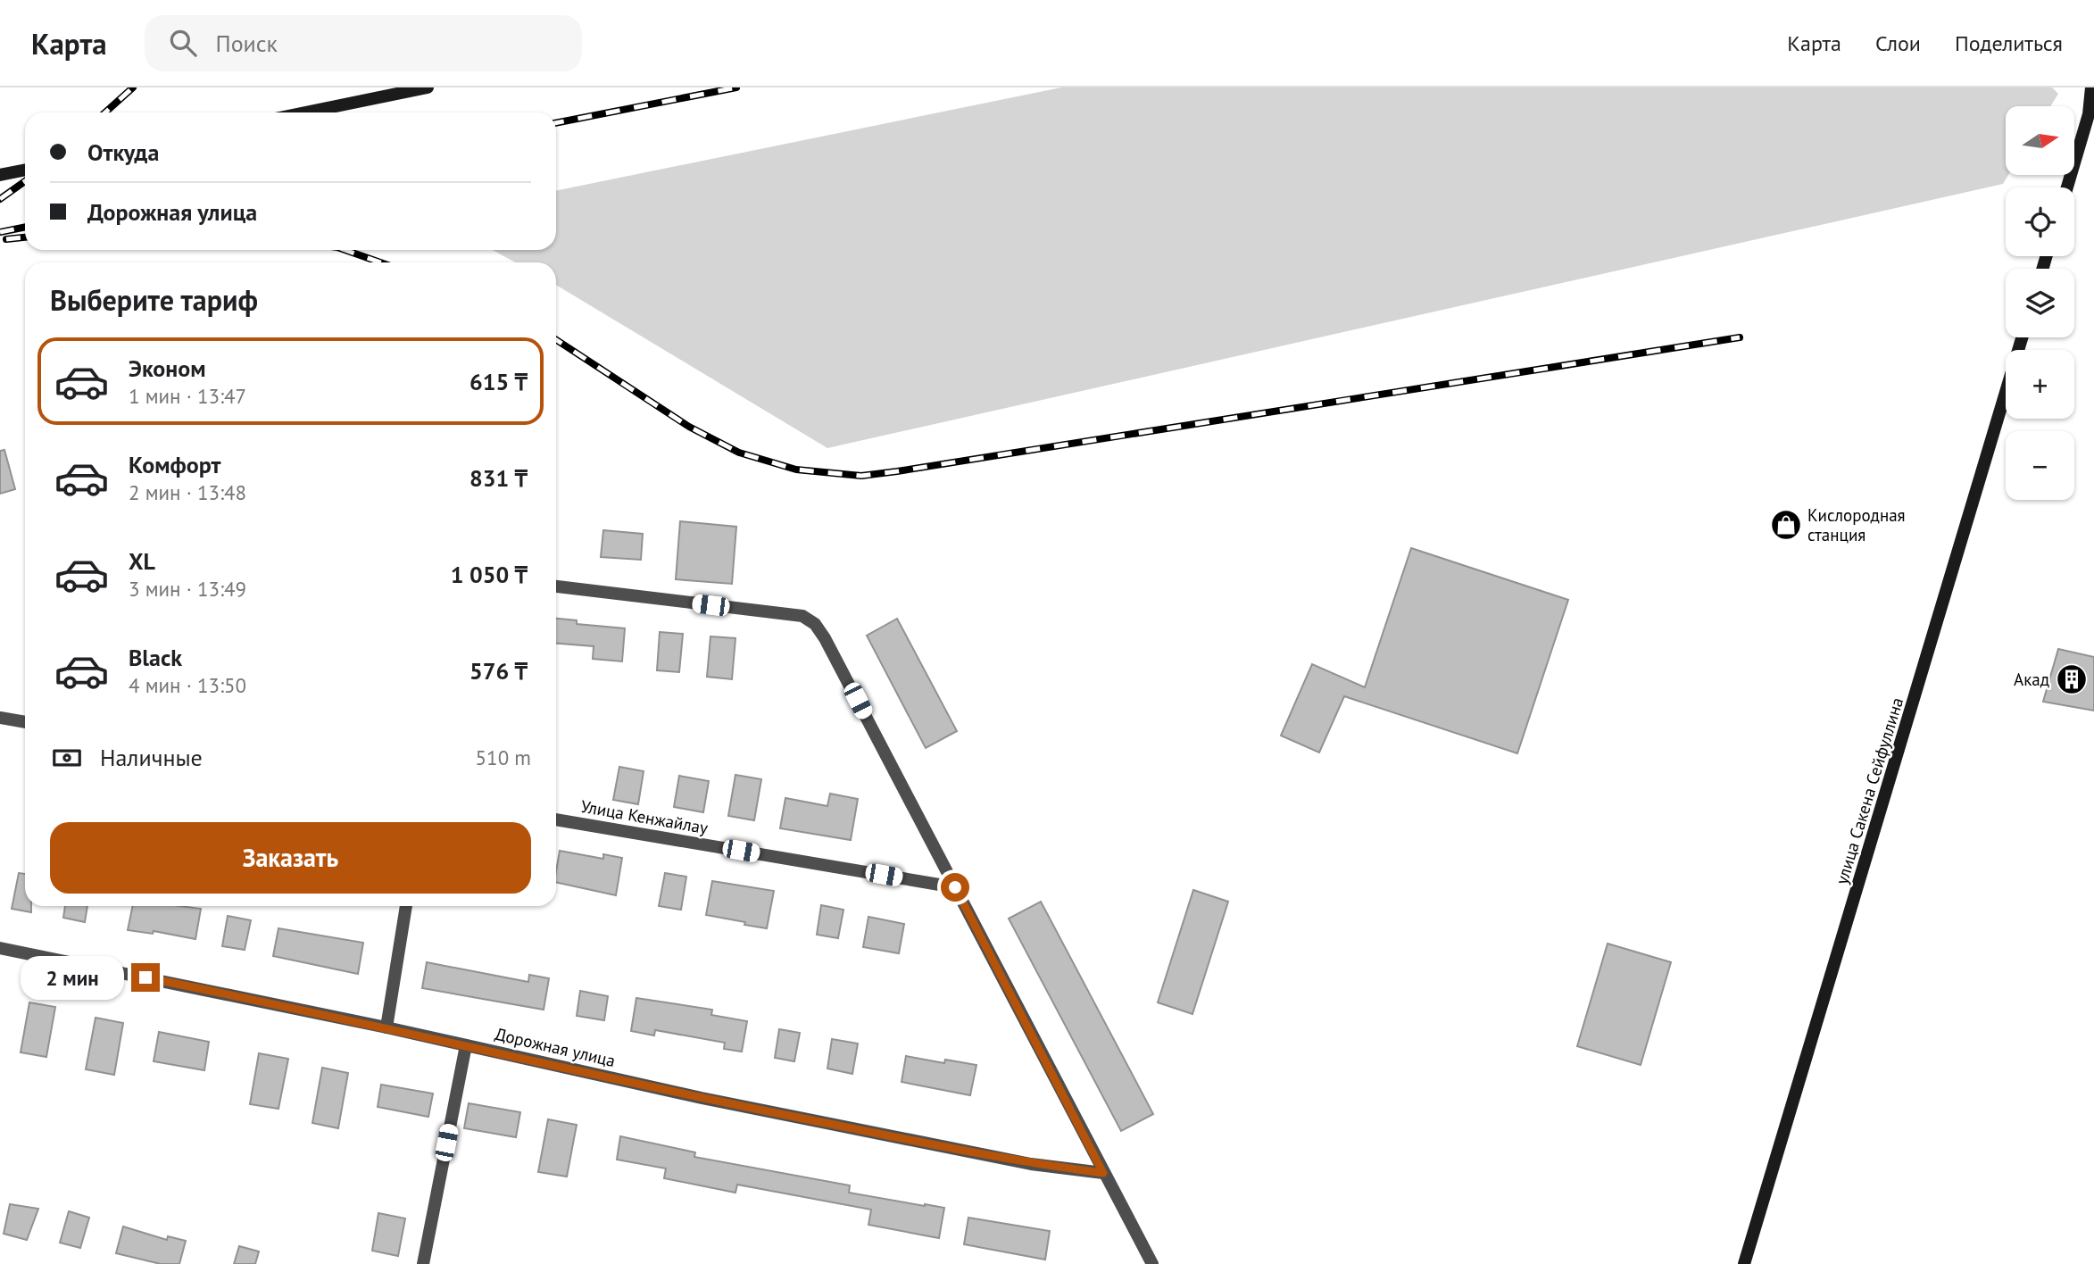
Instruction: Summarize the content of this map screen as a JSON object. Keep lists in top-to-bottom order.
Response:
{
  "streets": {
    "street": ["улица Сакена Сейфуллина", "Улица Кенжайлау", "Дорожная улица"]
  },
  "places": {
    "shop": ["Кислородная станция"],
    "building": ["Акад"]
  },
  "north": "right",
  "page": {
    "header": "Карта",
    "search": "Поиск",
    "nav": ["Карта", "Слои", "Поделиться"],
    "map_buttons": ["+", "−"],
    "banner": ["Откуда", "Дорожная улица"],
    "heading": "Выберите тариф",
    "list": [
      {
        "name": "Эконом",
        "note": "1 мин · 13:47",
        "value": "615 ₸"
      },
      {
        "name": "Комфорт",
        "note": "2 мин · 13:48",
        "value": "831 ₸"
      },
      {
        "name": "XL",
        "note": "3 мин · 13:49",
        "value": "1 050 ₸"
      },
      {
        "name": "Black",
        "note": "4 мин · 13:50",
        "value": "576 ₸"
      }
    ],
    "pay": ["Наличные", "510 m"],
    "buttons": "Заказать",
    "bubble": "2 мин"
  }
}
